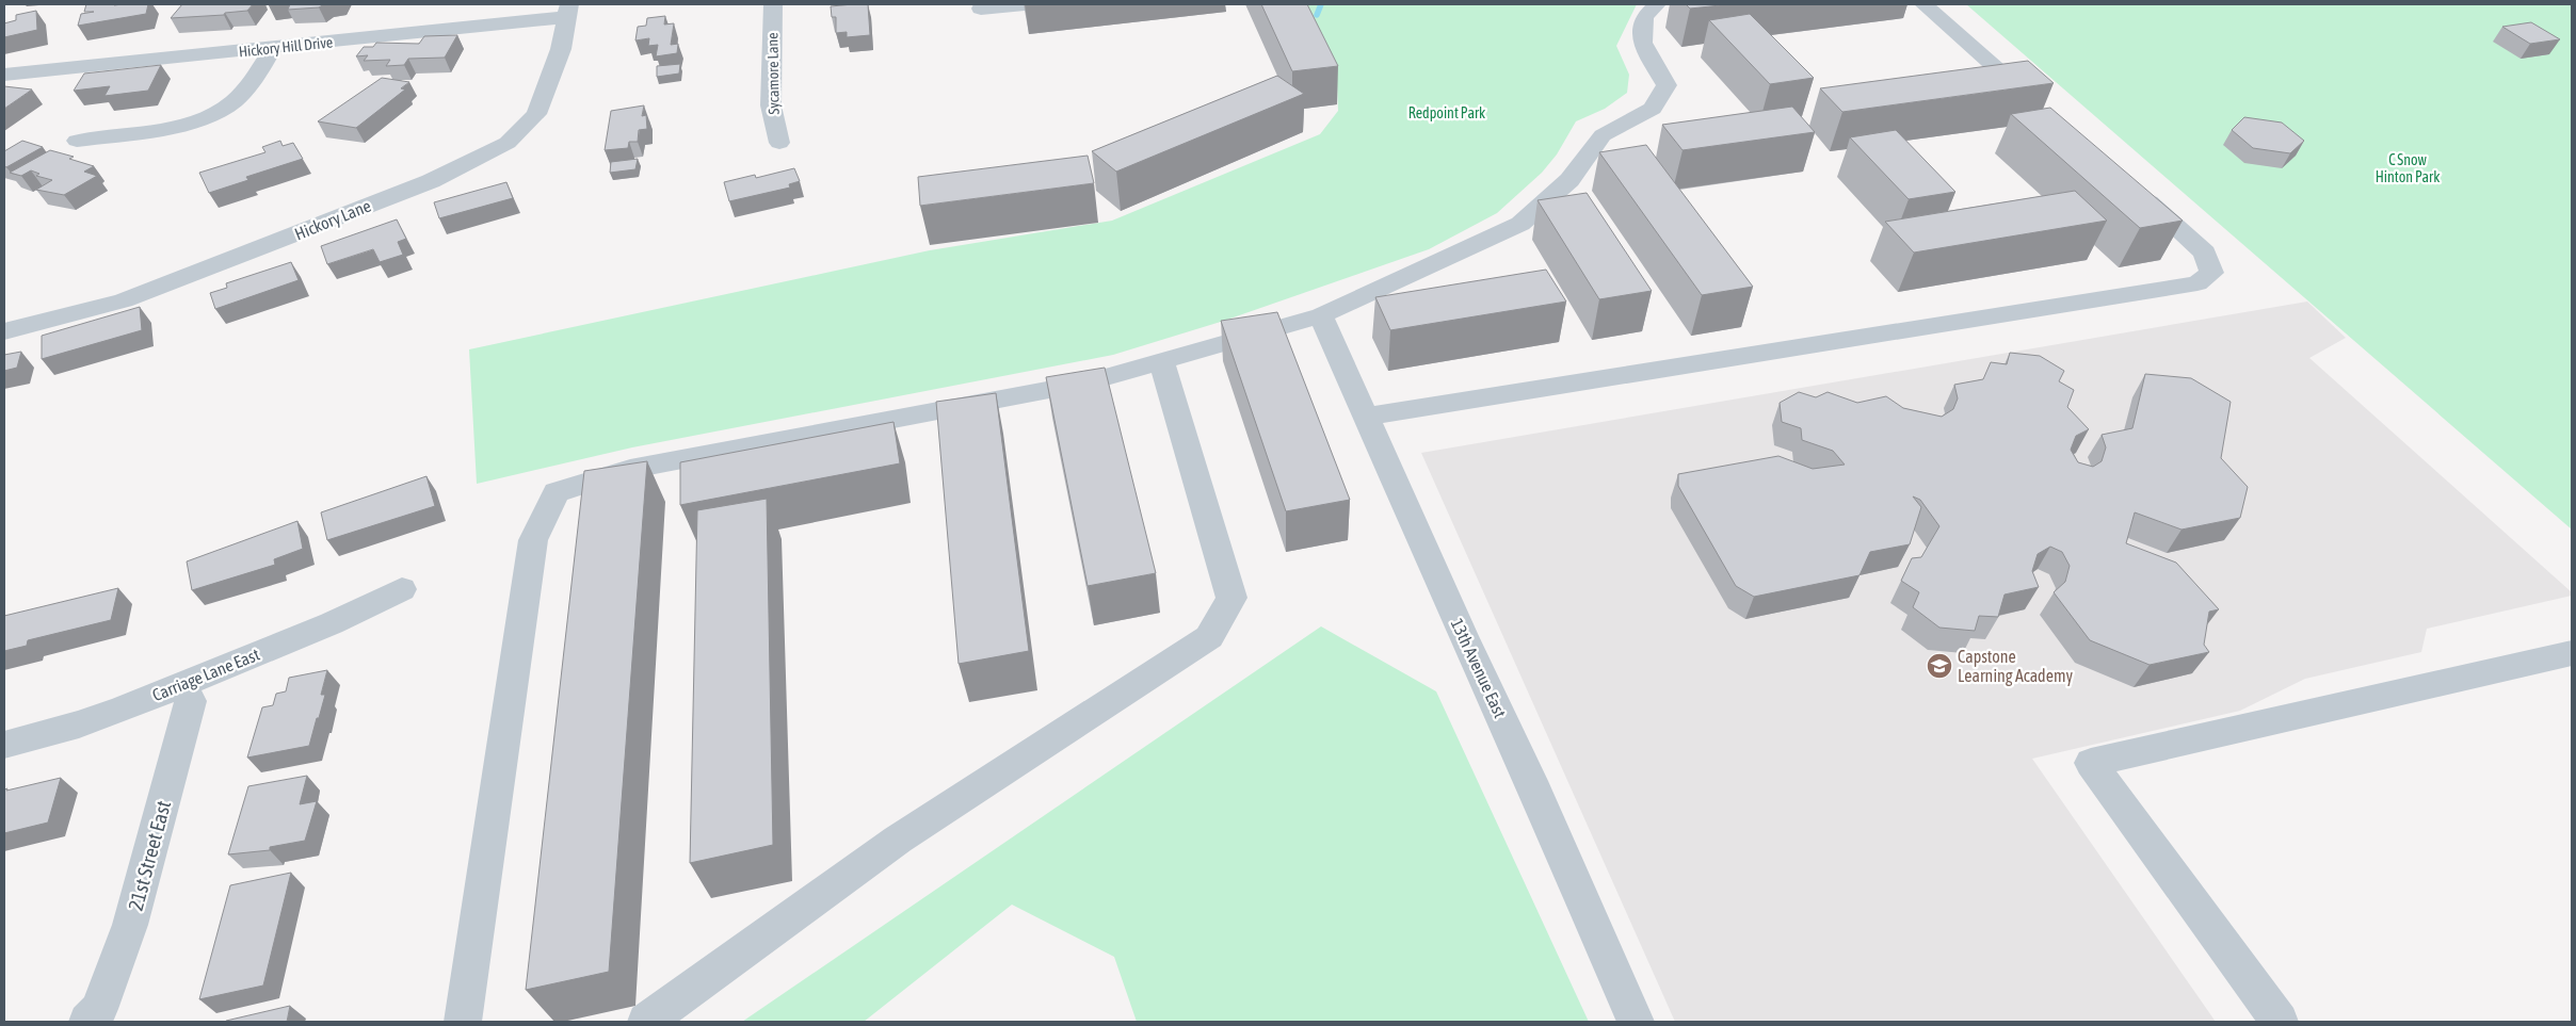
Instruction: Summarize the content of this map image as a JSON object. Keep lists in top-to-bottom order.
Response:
{
  "streets": {
    "street": [
      "Hickory Hill Drive",
      "Sycamore Lane",
      "Hickory Lane",
      "13th Avenue East",
      "Carriage Lane East",
      "21st Street East"
    ]
  },
  "crossings": [
    ["Hickory Hill Drive", "Hickory Lane"],
    ["Carriage Lane East", "21st Street East"]
  ],
  "parks": ["Redpoint Park", "C Snow Hinton Park"],
  "places": {
    "school or university": ["Capstone Learning Academy"]
  }
}
